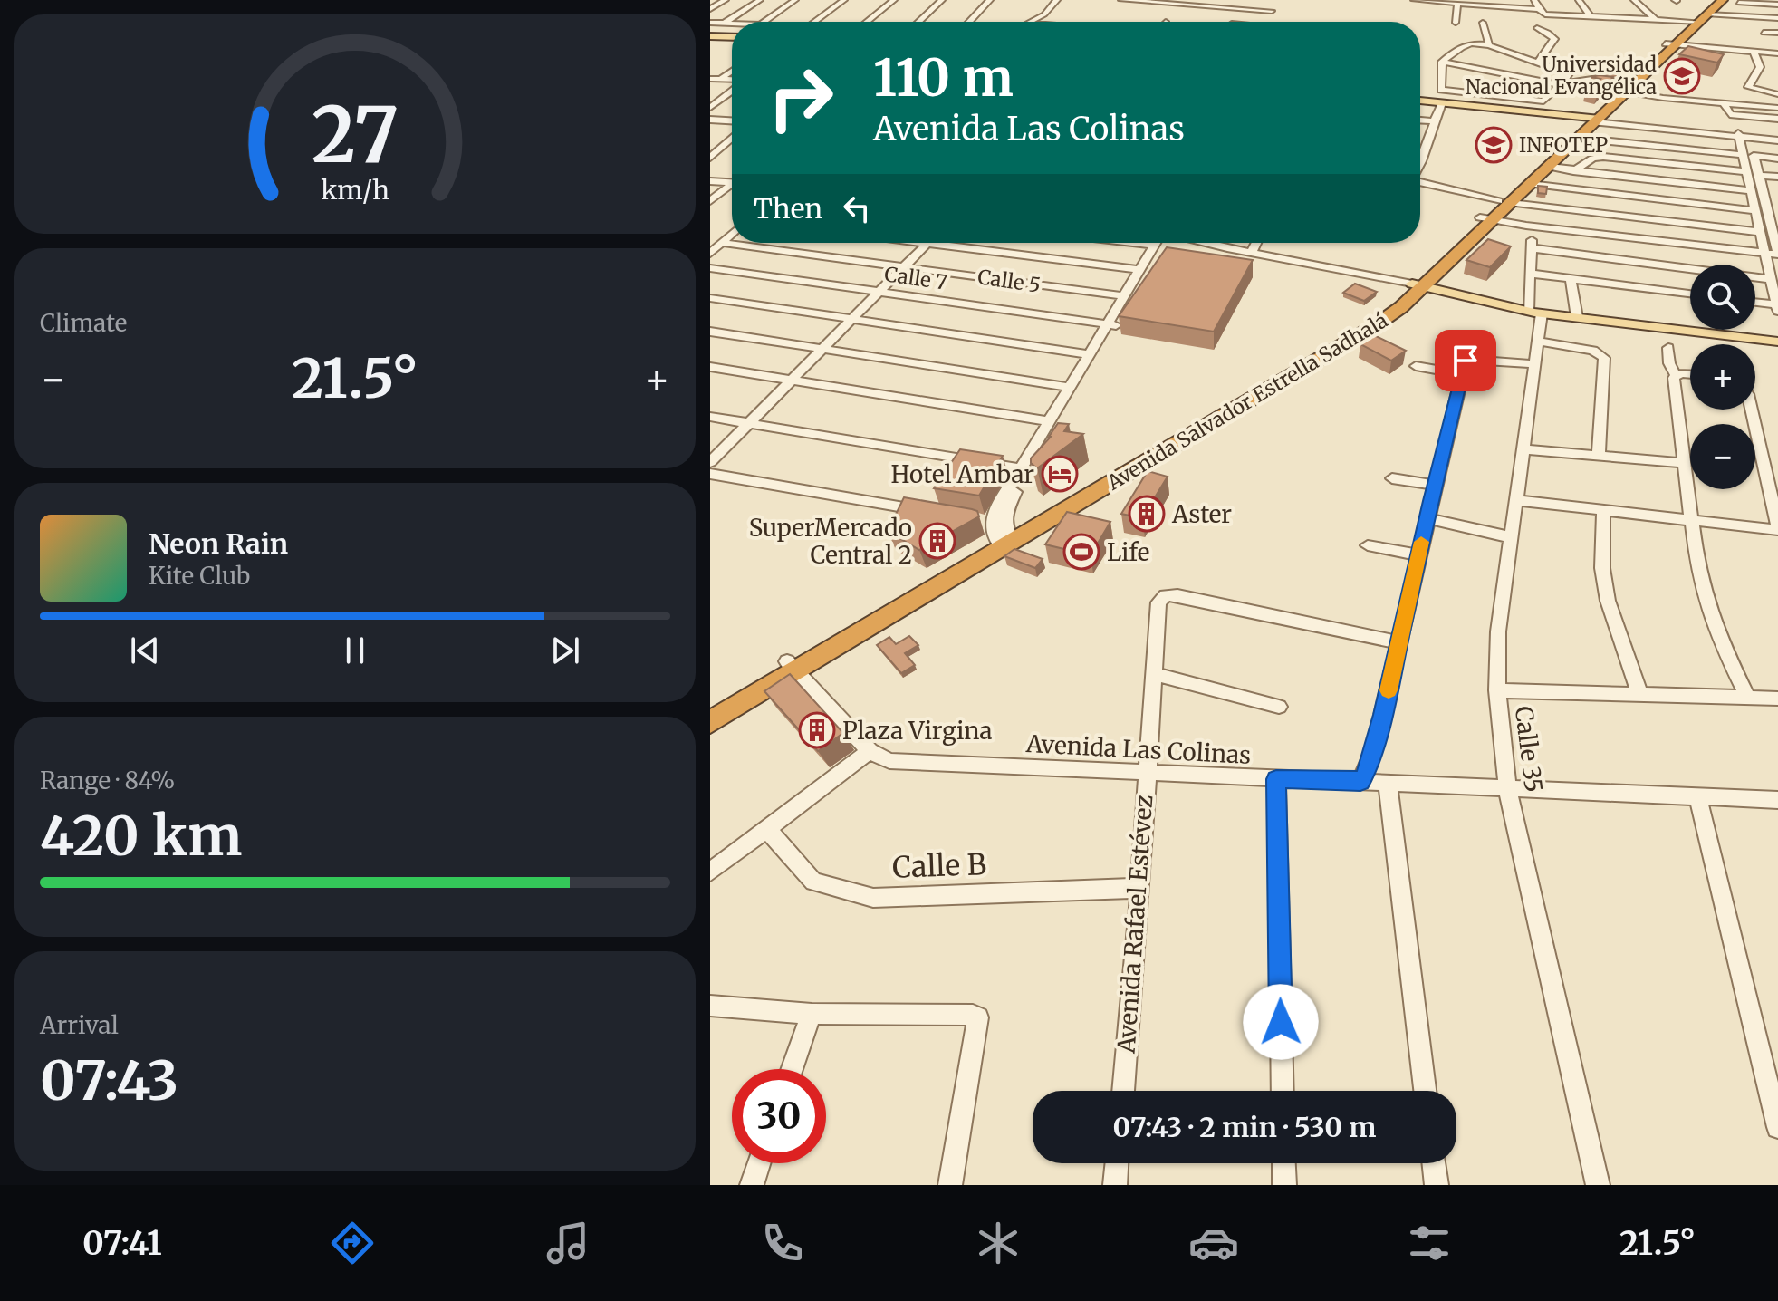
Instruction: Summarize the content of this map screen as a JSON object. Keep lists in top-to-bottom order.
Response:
{
  "streets": {
    "highway": ["Avenida Salvador Estrella Sadhalá"],
    "street": [
      "Calle 7",
      "Calle 5",
      "Avenida Las Colinas",
      "Calle 35",
      "Calle B",
      "Avenida Rafael Estévez"
    ]
  },
  "crossings": [
    ["Avenida Salvador Estrella Sadhalá", "Avenida Las Colinas"],
    ["Avenida Las Colinas", "Calle 35"],
    ["Avenida Las Colinas", "Avenida Rafael Estévez"],
    ["Calle B", "Avenida Rafael Estévez"]
  ],
  "places": {
    "school or university": ["Universidad Nacional Evangélica", "INFOTEP"],
    "hotel": ["Hotel Ambar"],
    "building": ["Aster", "SuperMercado Central 2", "Plaza Virgina"],
    "sports": ["Life"]
  },
  "page": {
    "turn": ["110 m", "Avenida Las Colinas"],
    "then": "Then",
    "tile": [
      "Climate",
      ["Range · 84%", "420 km"],
      ["Arrival", "07:43"]
    ],
    "map_buttons": ["+", "−"],
    "heat": ["−", "21.5°", "+"],
    "song": ["Neon Rain", "Kite Club"],
    "limit": "30",
    "trip": "07:43 · 2 min · 530 m",
    "tabs": ["07:41", "21.5°"],
    "gauge": ["27", "km/h"]
  }
}
